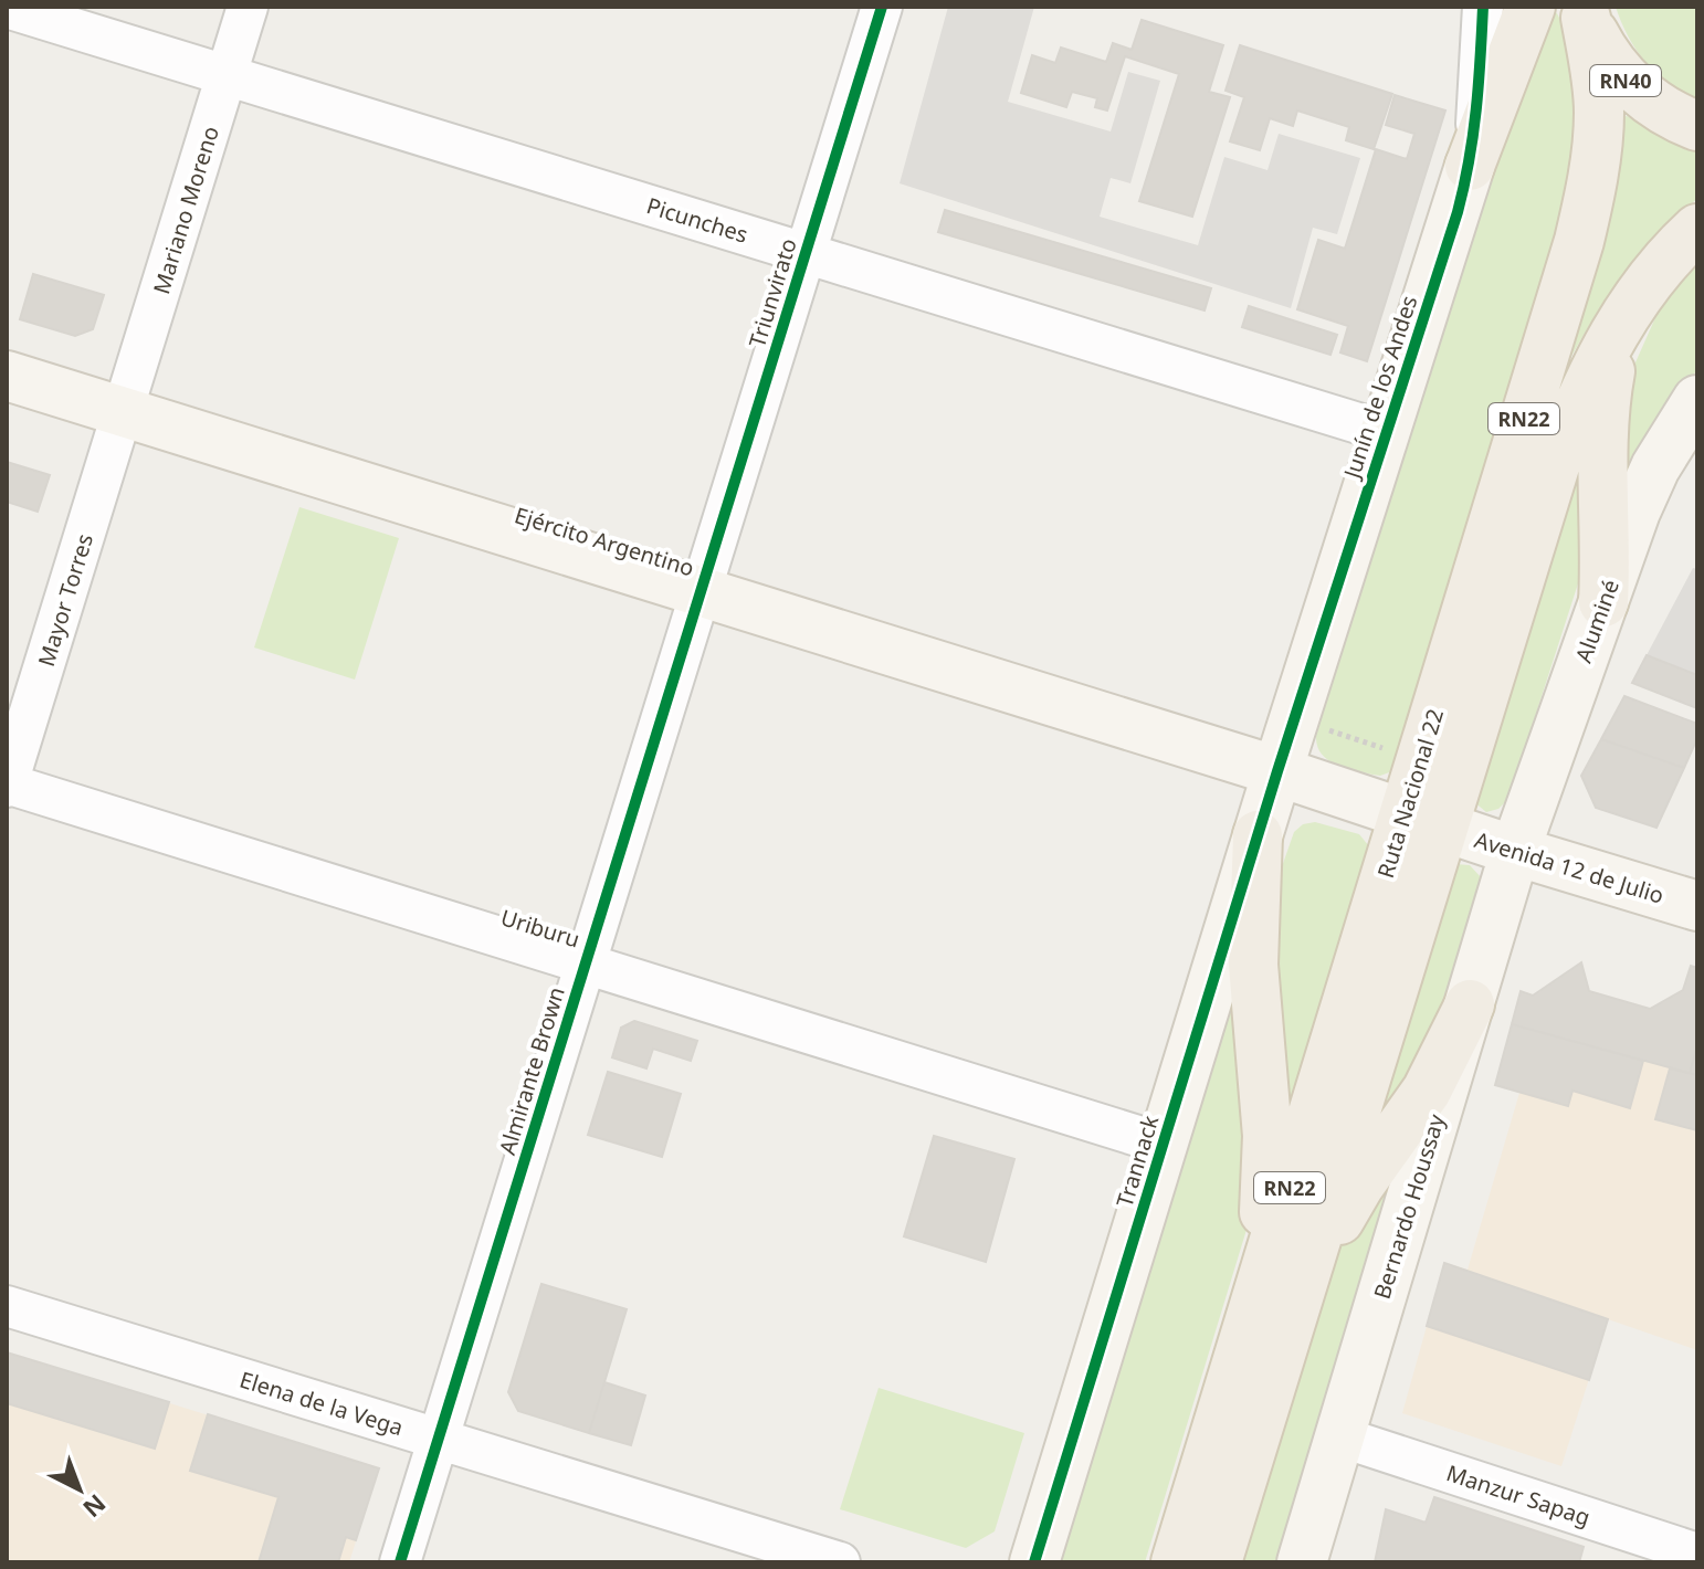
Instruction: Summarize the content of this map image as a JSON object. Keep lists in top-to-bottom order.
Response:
{
  "streets": {
    "main road": ["RN40", "RN22", "Ruta Nacional 22"],
    "street": [
      "Mariano Moreno",
      "Picunches",
      "Triunvirato",
      "Junín de los Andes",
      "Ejército Argentino",
      "Mayor Torres",
      "Aluminé",
      "Avenida 12 de Julio",
      "Uriburu",
      "Almirante Brown",
      "Trannack",
      "Bernardo Houssay",
      "Elena de la Vega",
      "Manzur Sapag"
    ]
  },
  "crossings": [
    ["RN40", "Ruta Nacional 22"],
    ["Mariano Moreno", "Picunches"],
    ["Mariano Moreno", "Ejército Argentino"],
    ["Mariano Moreno", "Mayor Torres"],
    ["Picunches", "Triunvirato"],
    ["Picunches", "Junín de los Andes"],
    ["Triunvirato", "Ejército Argentino"],
    ["Triunvirato", "Almirante Brown"],
    ["Junín de los Andes", "Ejército Argentino"],
    ["Junín de los Andes", "Trannack"],
    ["Ejército Argentino", "Mayor Torres"],
    ["Ejército Argentino", "Ruta Nacional 22"],
    ["Ejército Argentino", "Avenida 12 de Julio"],
    ["Ejército Argentino", "Almirante Brown"],
    ["Ejército Argentino", "Trannack"],
    ["Mayor Torres", "Uriburu"],
    ["Aluminé", "Avenida 12 de Julio"],
    ["Aluminé", "Bernardo Houssay"],
    ["Ruta Nacional 22", "Avenida 12 de Julio"],
    ["Avenida 12 de Julio", "Bernardo Houssay"],
    ["Uriburu", "Almirante Brown"],
    ["Uriburu", "Trannack"],
    ["Almirante Brown", "Elena de la Vega"],
    ["Bernardo Houssay", "Manzur Sapag"]
  ],
  "north": "bottom right"
}
